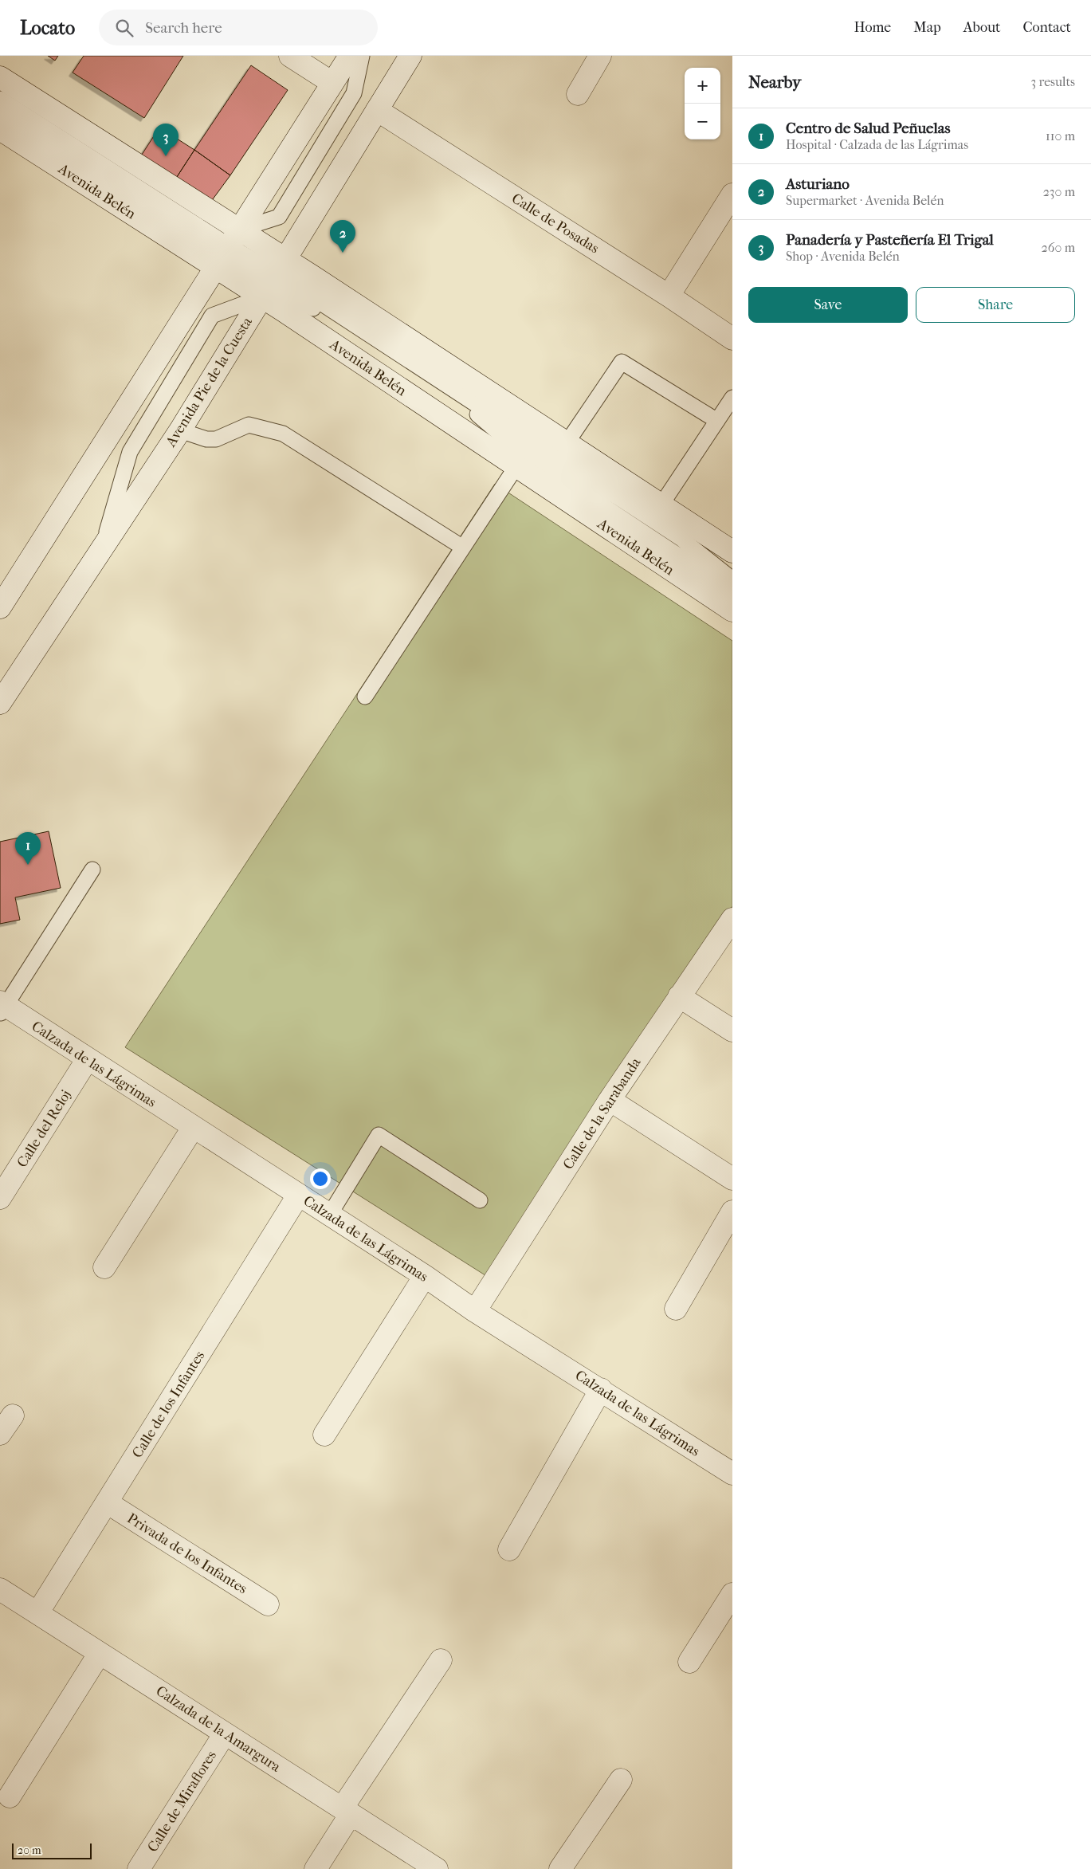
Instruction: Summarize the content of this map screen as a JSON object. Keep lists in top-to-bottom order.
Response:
{
  "streets": {
    "street": [
      "Avenida Belén",
      "Calle de Posadas",
      "Avenida Pie de la Cuesta",
      "Calzada de las Lágrimas",
      "Calle de la Sarabanda",
      "Calle del Reloj",
      "Calle de los Infantes",
      "Privada de los Infantes",
      "Calzada de la Amargura",
      "Calle de Miraflores"
    ]
  },
  "crossings": [
    ["Avenida Belén", "Avenida Pie de la Cuesta"],
    ["Calle de Posadas", "Avenida Pie de la Cuesta"],
    ["Calzada de las Lágrimas", "Calle de la Sarabanda"],
    ["Calzada de las Lágrimas", "Calle del Reloj"],
    ["Calzada de las Lágrimas", "Calle de los Infantes"],
    ["Calle de los Infantes", "Privada de los Infantes"],
    ["Calle de los Infantes", "Calzada de la Amargura"],
    ["Calzada de la Amargura", "Calle de Miraflores"]
  ],
  "scale_bar": "20 m",
  "page": {
    "header": "Locato",
    "search": "Search here",
    "nav": [
      "Home",
      "Map",
      "About",
      "Contact"
    ],
    "heading": ["Nearby", "3 results"],
    "map_buttons": ["+", "−"],
    "list": [
      {
        "mark": "1",
        "name": "Centro de Salud Peñuelas",
        "note": "Hospital · Calzada de las Lágrimas",
        "value": "110 m"
      },
      {
        "mark": "2",
        "name": "Asturiano",
        "note": "Supermarket · Avenida Belén",
        "value": "230 m"
      },
      {
        "mark": "3",
        "name": "Panadería y Pasteñería El Trigal",
        "note": "Shop · Avenida Belén",
        "value": "260 m"
      }
    ],
    "pins": ["3", "2", "1"],
    "buttons": ["Save", "Share"],
    "scale": "20 m"
  }
}
